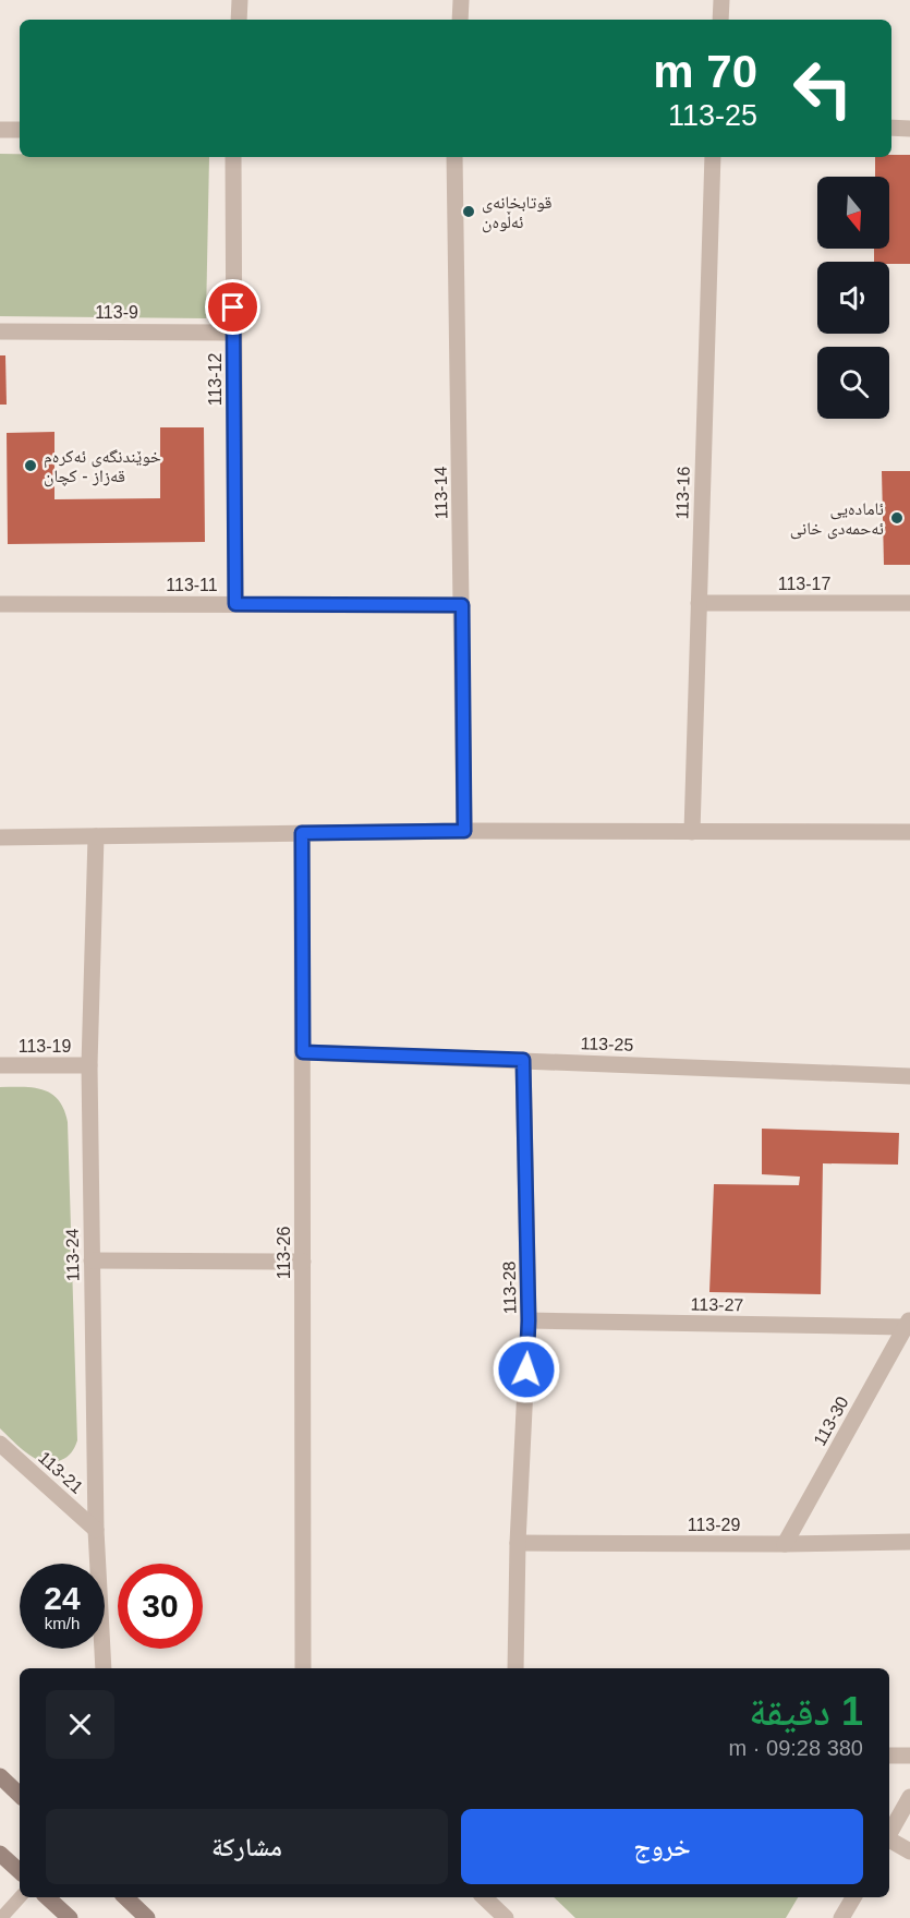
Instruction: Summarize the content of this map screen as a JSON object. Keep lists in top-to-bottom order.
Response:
{
  "streets": {
    "street": [
      "113-9",
      "113-12",
      "113-14",
      "113-16",
      "113-17",
      "113-11",
      "113-25",
      "113-19",
      "113-26",
      "113-24",
      "113-28",
      "113-27",
      "113-30",
      "113-21",
      "113-29"
    ]
  },
  "crossings": [
    ["113-9", "113-12"],
    ["113-12", "113-11"],
    ["113-14", "113-11"],
    ["113-16", "113-17"],
    ["113-25", "113-26"],
    ["113-25", "113-28"],
    ["113-19", "113-24"],
    ["113-24", "113-21"],
    ["113-28", "113-27"],
    ["113-28", "113-29"],
    ["113-27", "113-30"],
    ["113-30", "113-29"]
  ],
  "places": ["قوتابخانەی ئەڵوەن", "خوێندنگەی ئەکرەم قەزاز - کچان", "ئامادەیی ئەحمەدی خانی"],
  "north": "bottom",
  "page": {
    "turn": ["70 m", "113-25"],
    "speed": "24 km/h",
    "limit": "30",
    "heading": ["1 دقيقة", "380 m · 09:28"],
    "buttons": ["خروج", "مشاركة"]
  }
}
